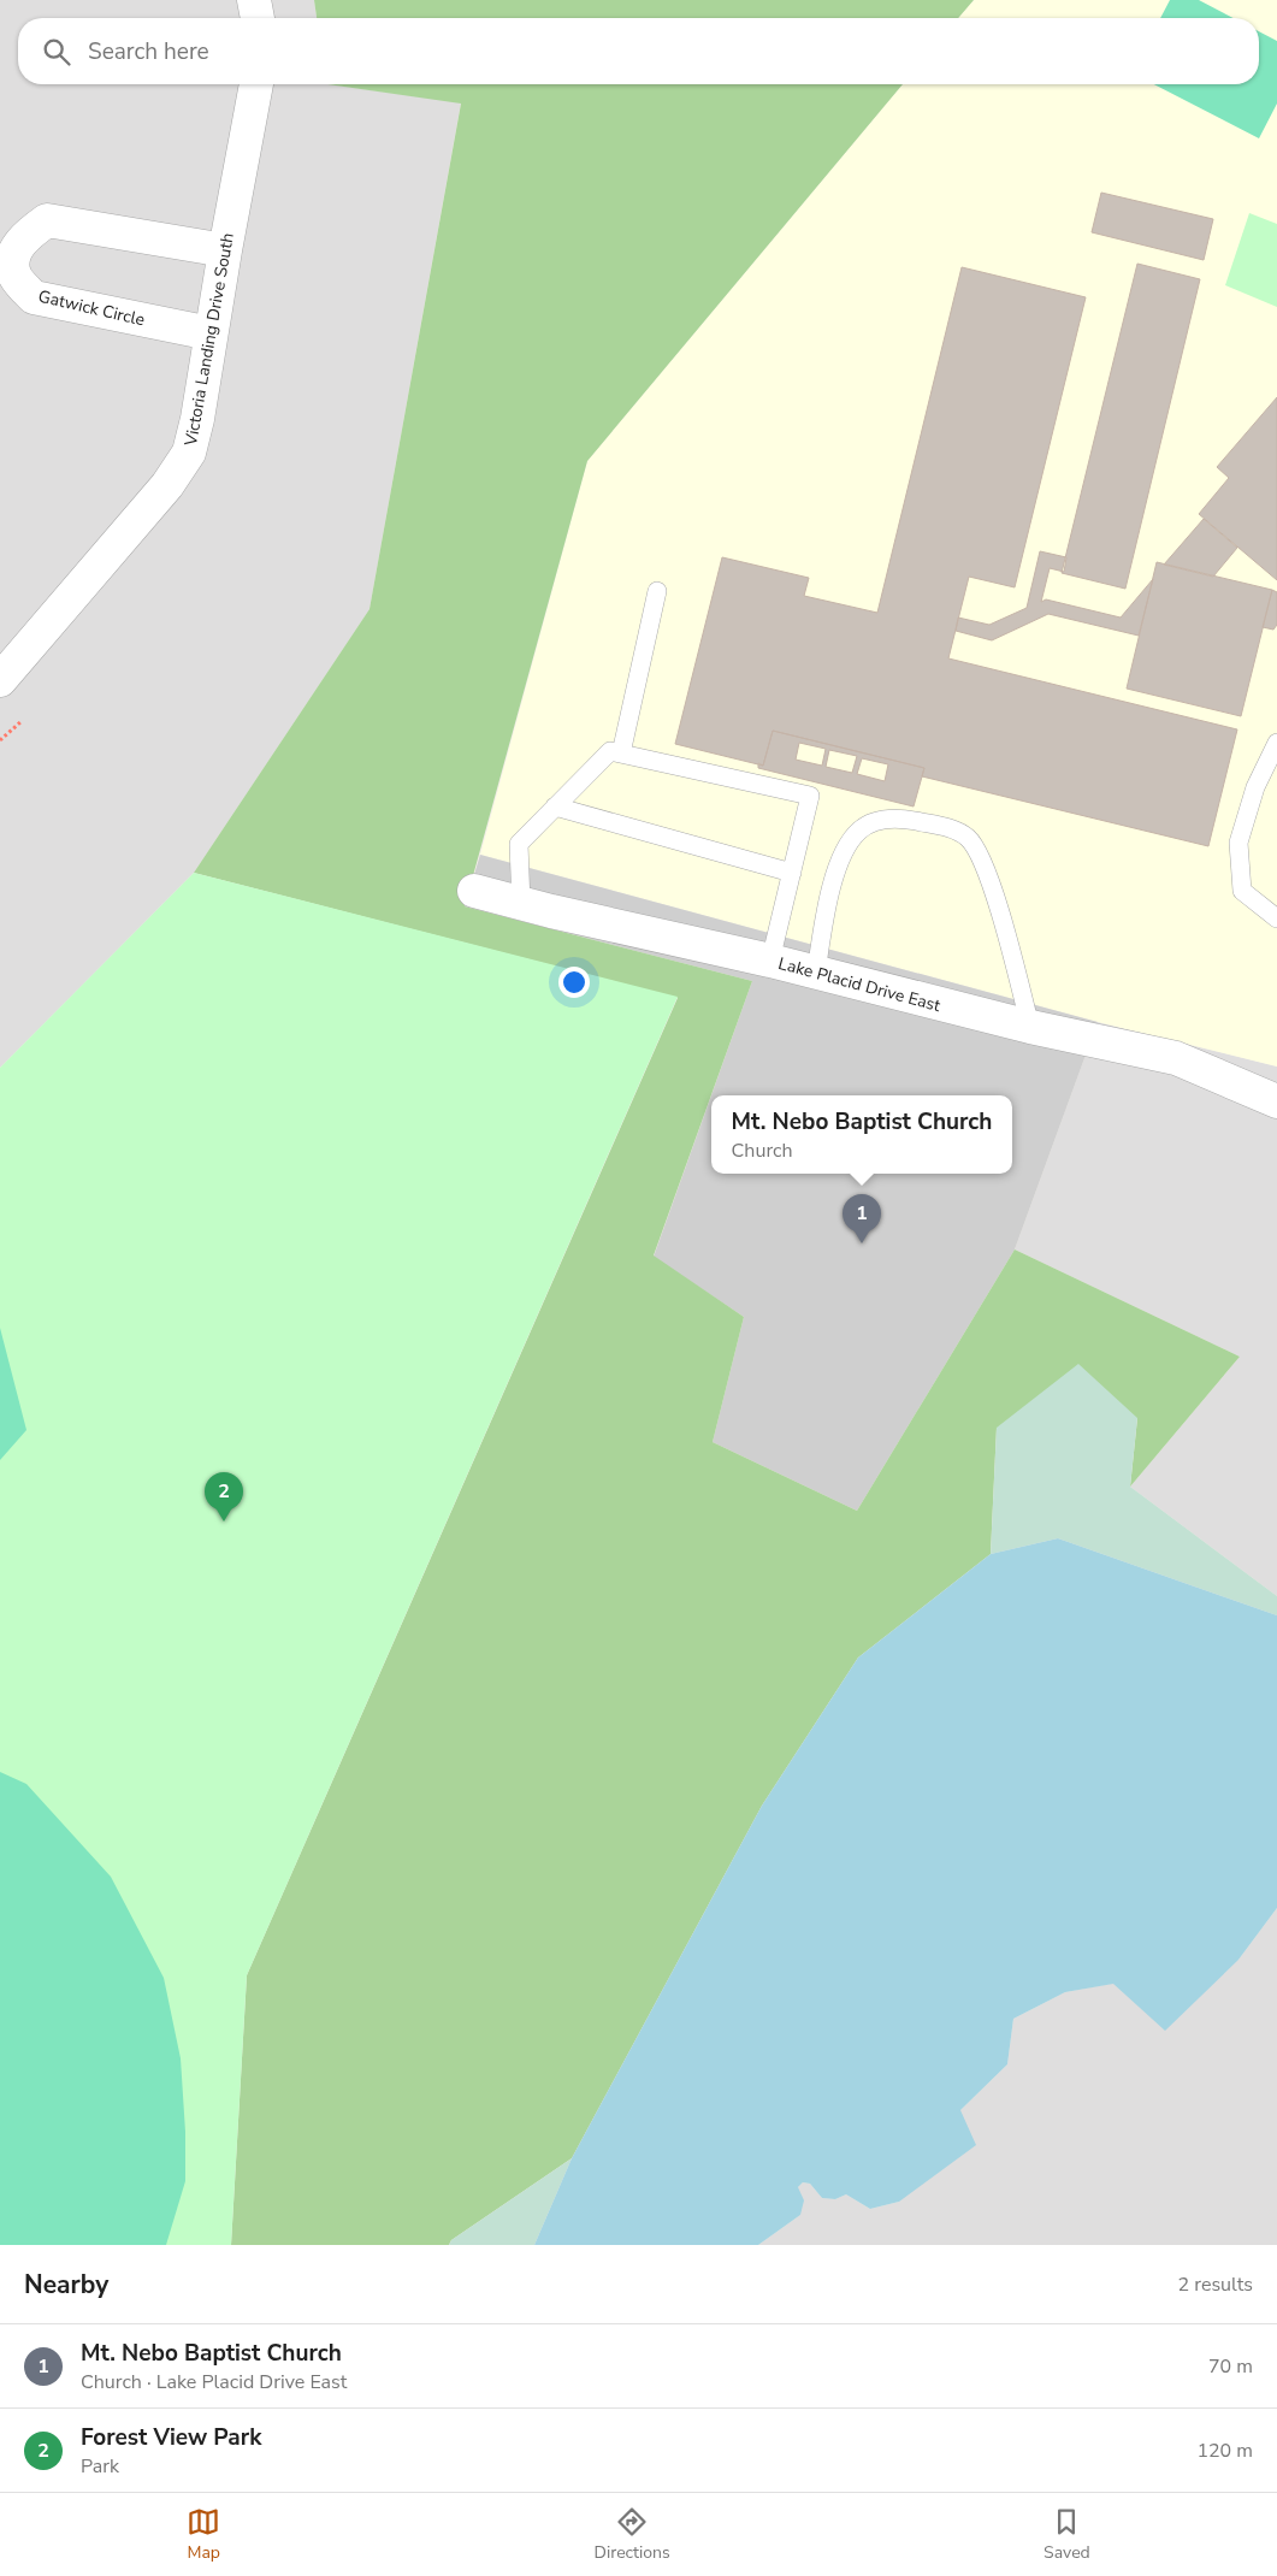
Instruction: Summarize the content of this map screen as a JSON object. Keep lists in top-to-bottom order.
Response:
{
  "streets": {
    "street": ["Gatwick Circle", "Victoria Landing Drive South", "Lake Placid Drive East"]
  },
  "crossings": [
    ["Gatwick Circle", "Victoria Landing Drive South"]
  ],
  "page": {
    "search": "Search here",
    "popup": ["Mt. Nebo Baptist Church", "Church"],
    "pins": ["1", "2"],
    "heading": ["Nearby", "2 results"],
    "list": [
      {
        "mark": "1",
        "name": "Mt. Nebo Baptist Church",
        "note": "Church · Lake Placid Drive East",
        "value": "70 m"
      },
      {
        "mark": "2",
        "name": "Forest View Park",
        "note": "Park",
        "value": "120 m"
      }
    ],
    "nav": ["Map", "Directions", "Saved"]
  }
}
